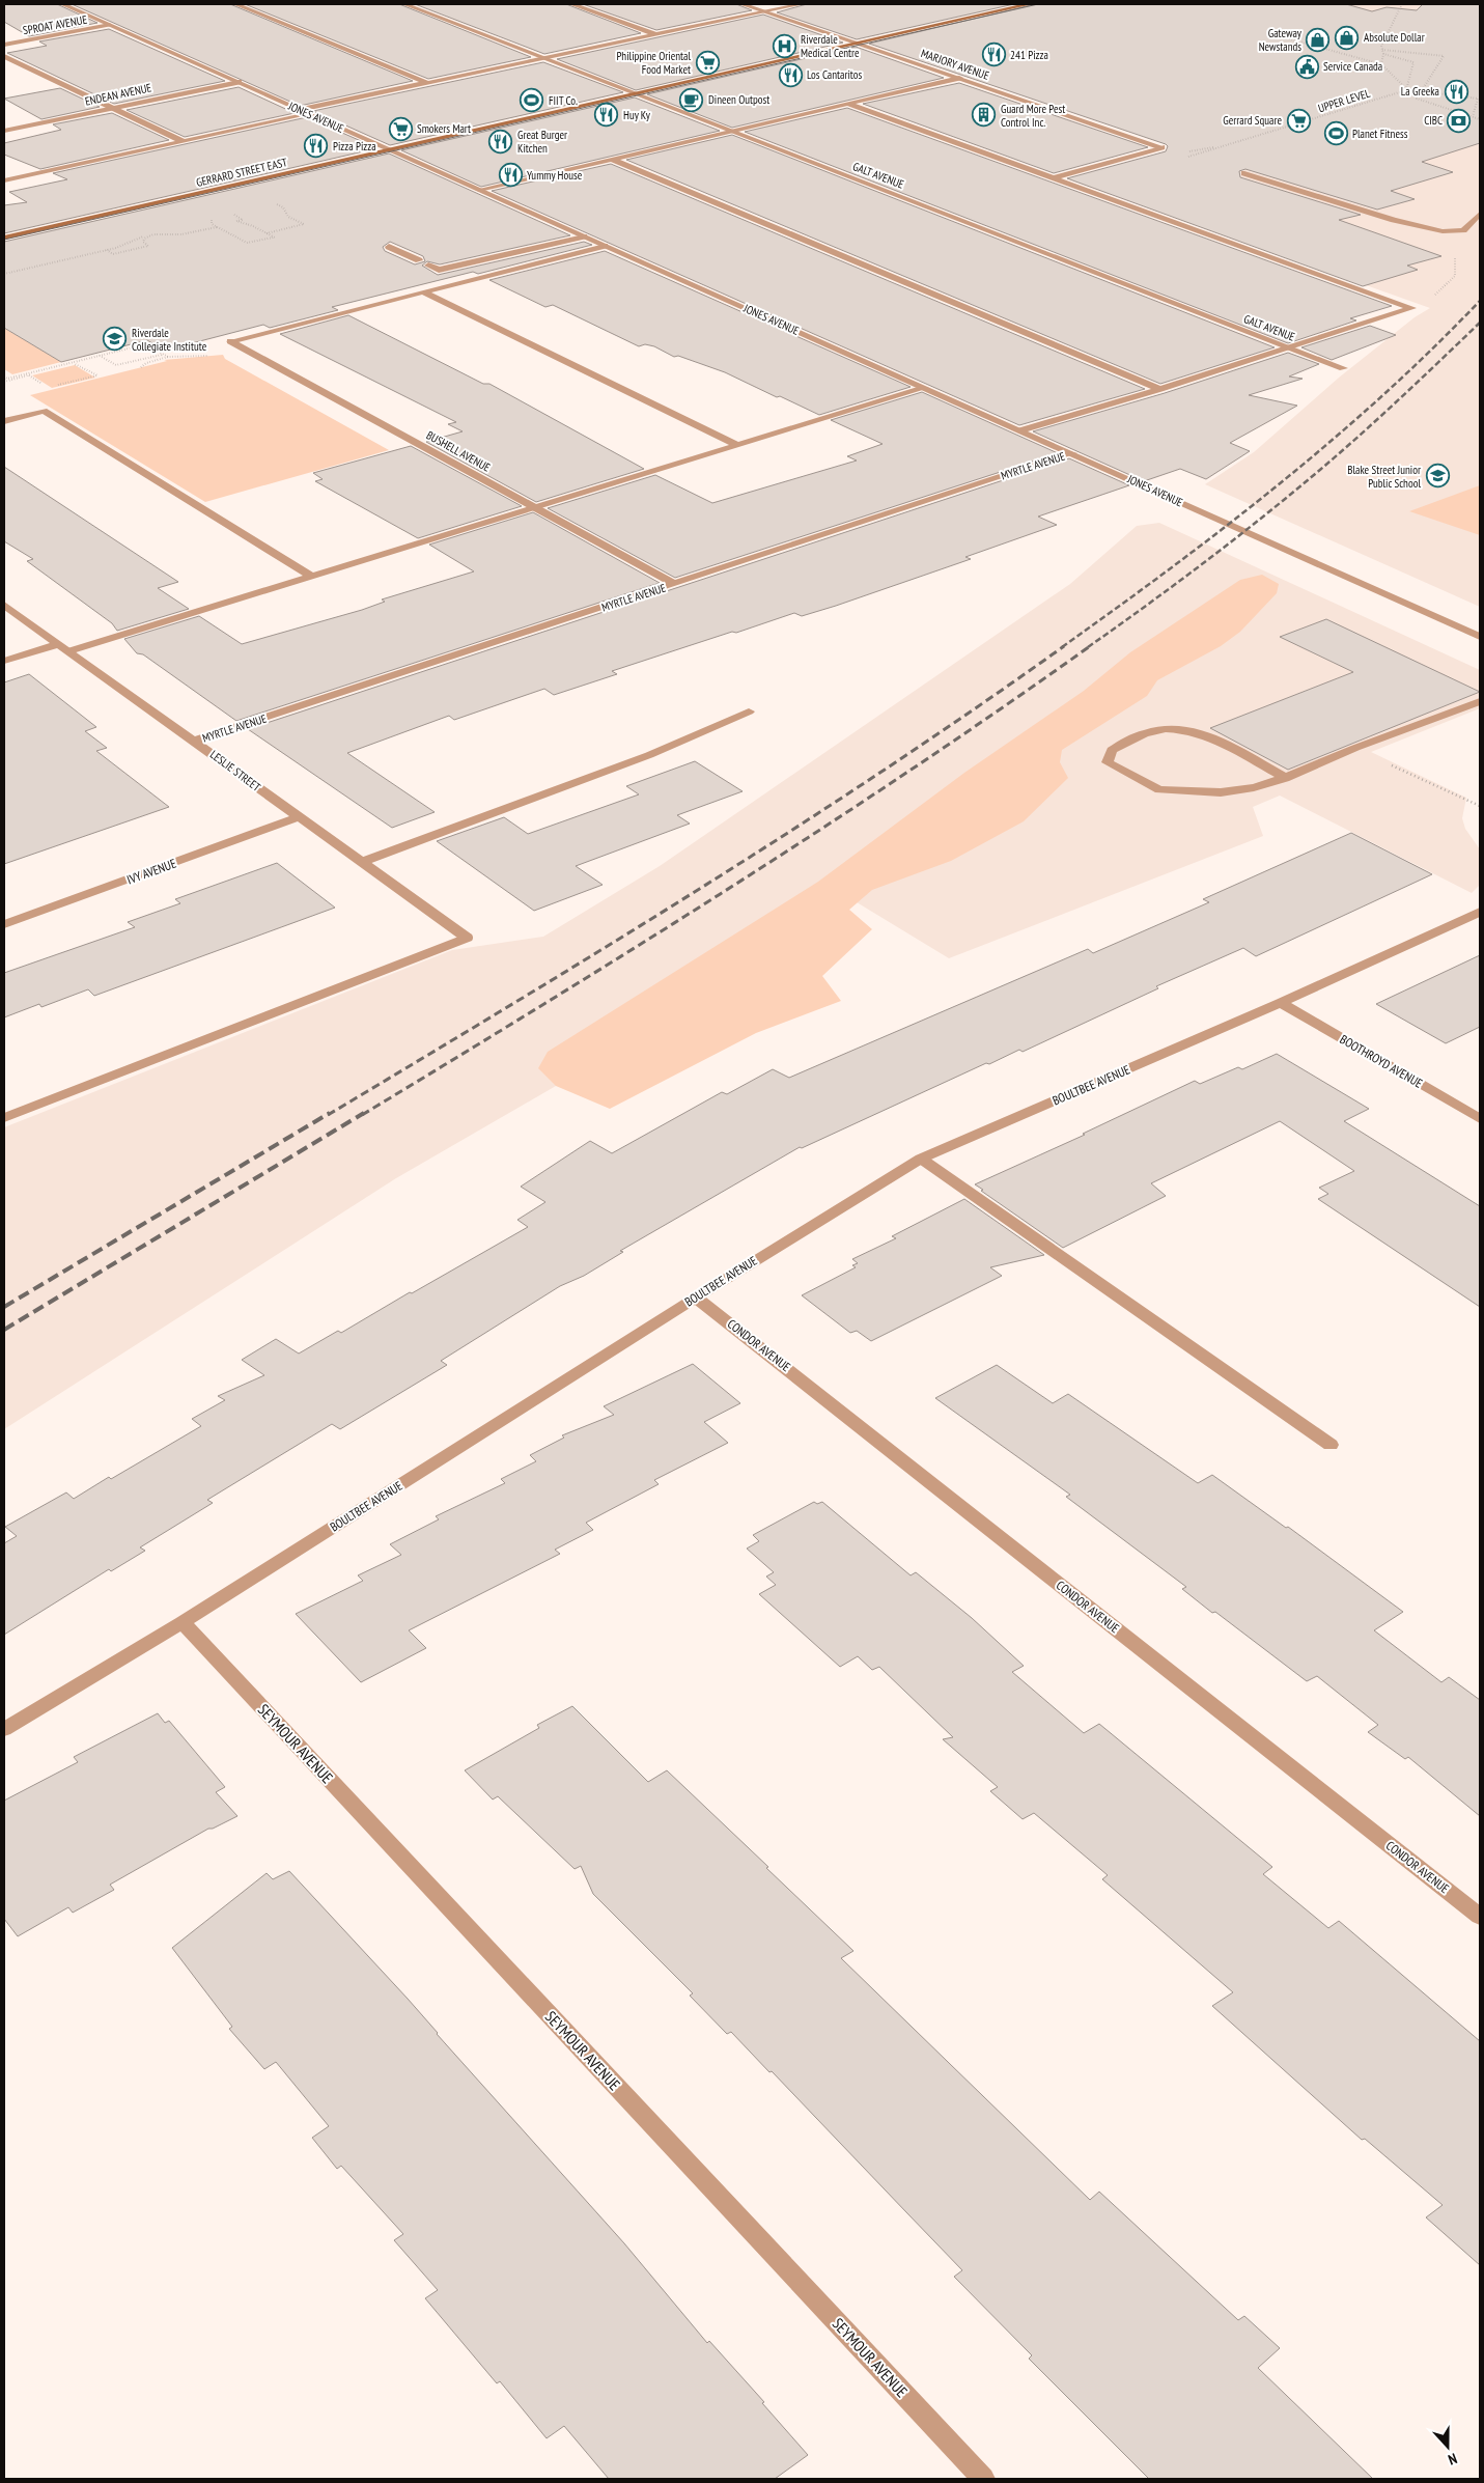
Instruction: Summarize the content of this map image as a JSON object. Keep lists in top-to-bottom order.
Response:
{
  "streets": {
    "main road": ["GERRARD STREET EAST"],
    "street": [
      "SPROAT AVENUE",
      "MARJORY AVENUE",
      "ENDEAN AVENUE",
      "JONES AVENUE",
      "GALT AVENUE",
      "BUSHELL AVENUE",
      "MYRTLE AVENUE",
      "LESLIE STREET",
      "IVY AVENUE",
      "BOOTHROYD AVENUE",
      "BOULTBEE AVENUE",
      "CONDOR AVENUE",
      "SEYMOUR AVENUE"
    ],
    "path": ["UPPER LEVEL"]
  },
  "crossings": [
    ["SPROAT AVENUE", "JONES AVENUE"],
    ["MARJORY AVENUE", "GERRARD STREET EAST"],
    ["ENDEAN AVENUE", "JONES AVENUE"],
    ["JONES AVENUE", "GERRARD STREET EAST"],
    ["JONES AVENUE", "MYRTLE AVENUE"],
    ["GERRARD STREET EAST", "GALT AVENUE"],
    ["BUSHELL AVENUE", "MYRTLE AVENUE"],
    ["MYRTLE AVENUE", "LESLIE STREET"],
    ["LESLIE STREET", "IVY AVENUE"],
    ["BOOTHROYD AVENUE", "BOULTBEE AVENUE"],
    ["BOULTBEE AVENUE", "CONDOR AVENUE"],
    ["BOULTBEE AVENUE", "SEYMOUR AVENUE"]
  ],
  "places": {
    "shop": ["Absolute Dollar", "Gateway Newstands"],
    "hospital": ["Riverdale Medical Centre"],
    "restaurant": [
      "241 Pizza",
      "Los Cantaritos",
      "La Greeka",
      "Huy Ky",
      "Great Burger Kitchen",
      "Pizza Pizza",
      "Yummy House"
    ],
    "supermarket": ["Philippine Oriental Food Market", "Gerrard Square", "Smokers Mart"],
    "public building": ["Service Canada"],
    "cafe": ["Dineen Outpost"],
    "sports": ["FIIT Co.", "Planet Fitness"],
    "building": ["Guard More Pest Control Inc."],
    "bank": ["CIBC"],
    "school or university": ["Riverdale Collegiate Institute", "Blake Street Junior Public School"]
  },
  "north": "bottom"
}
